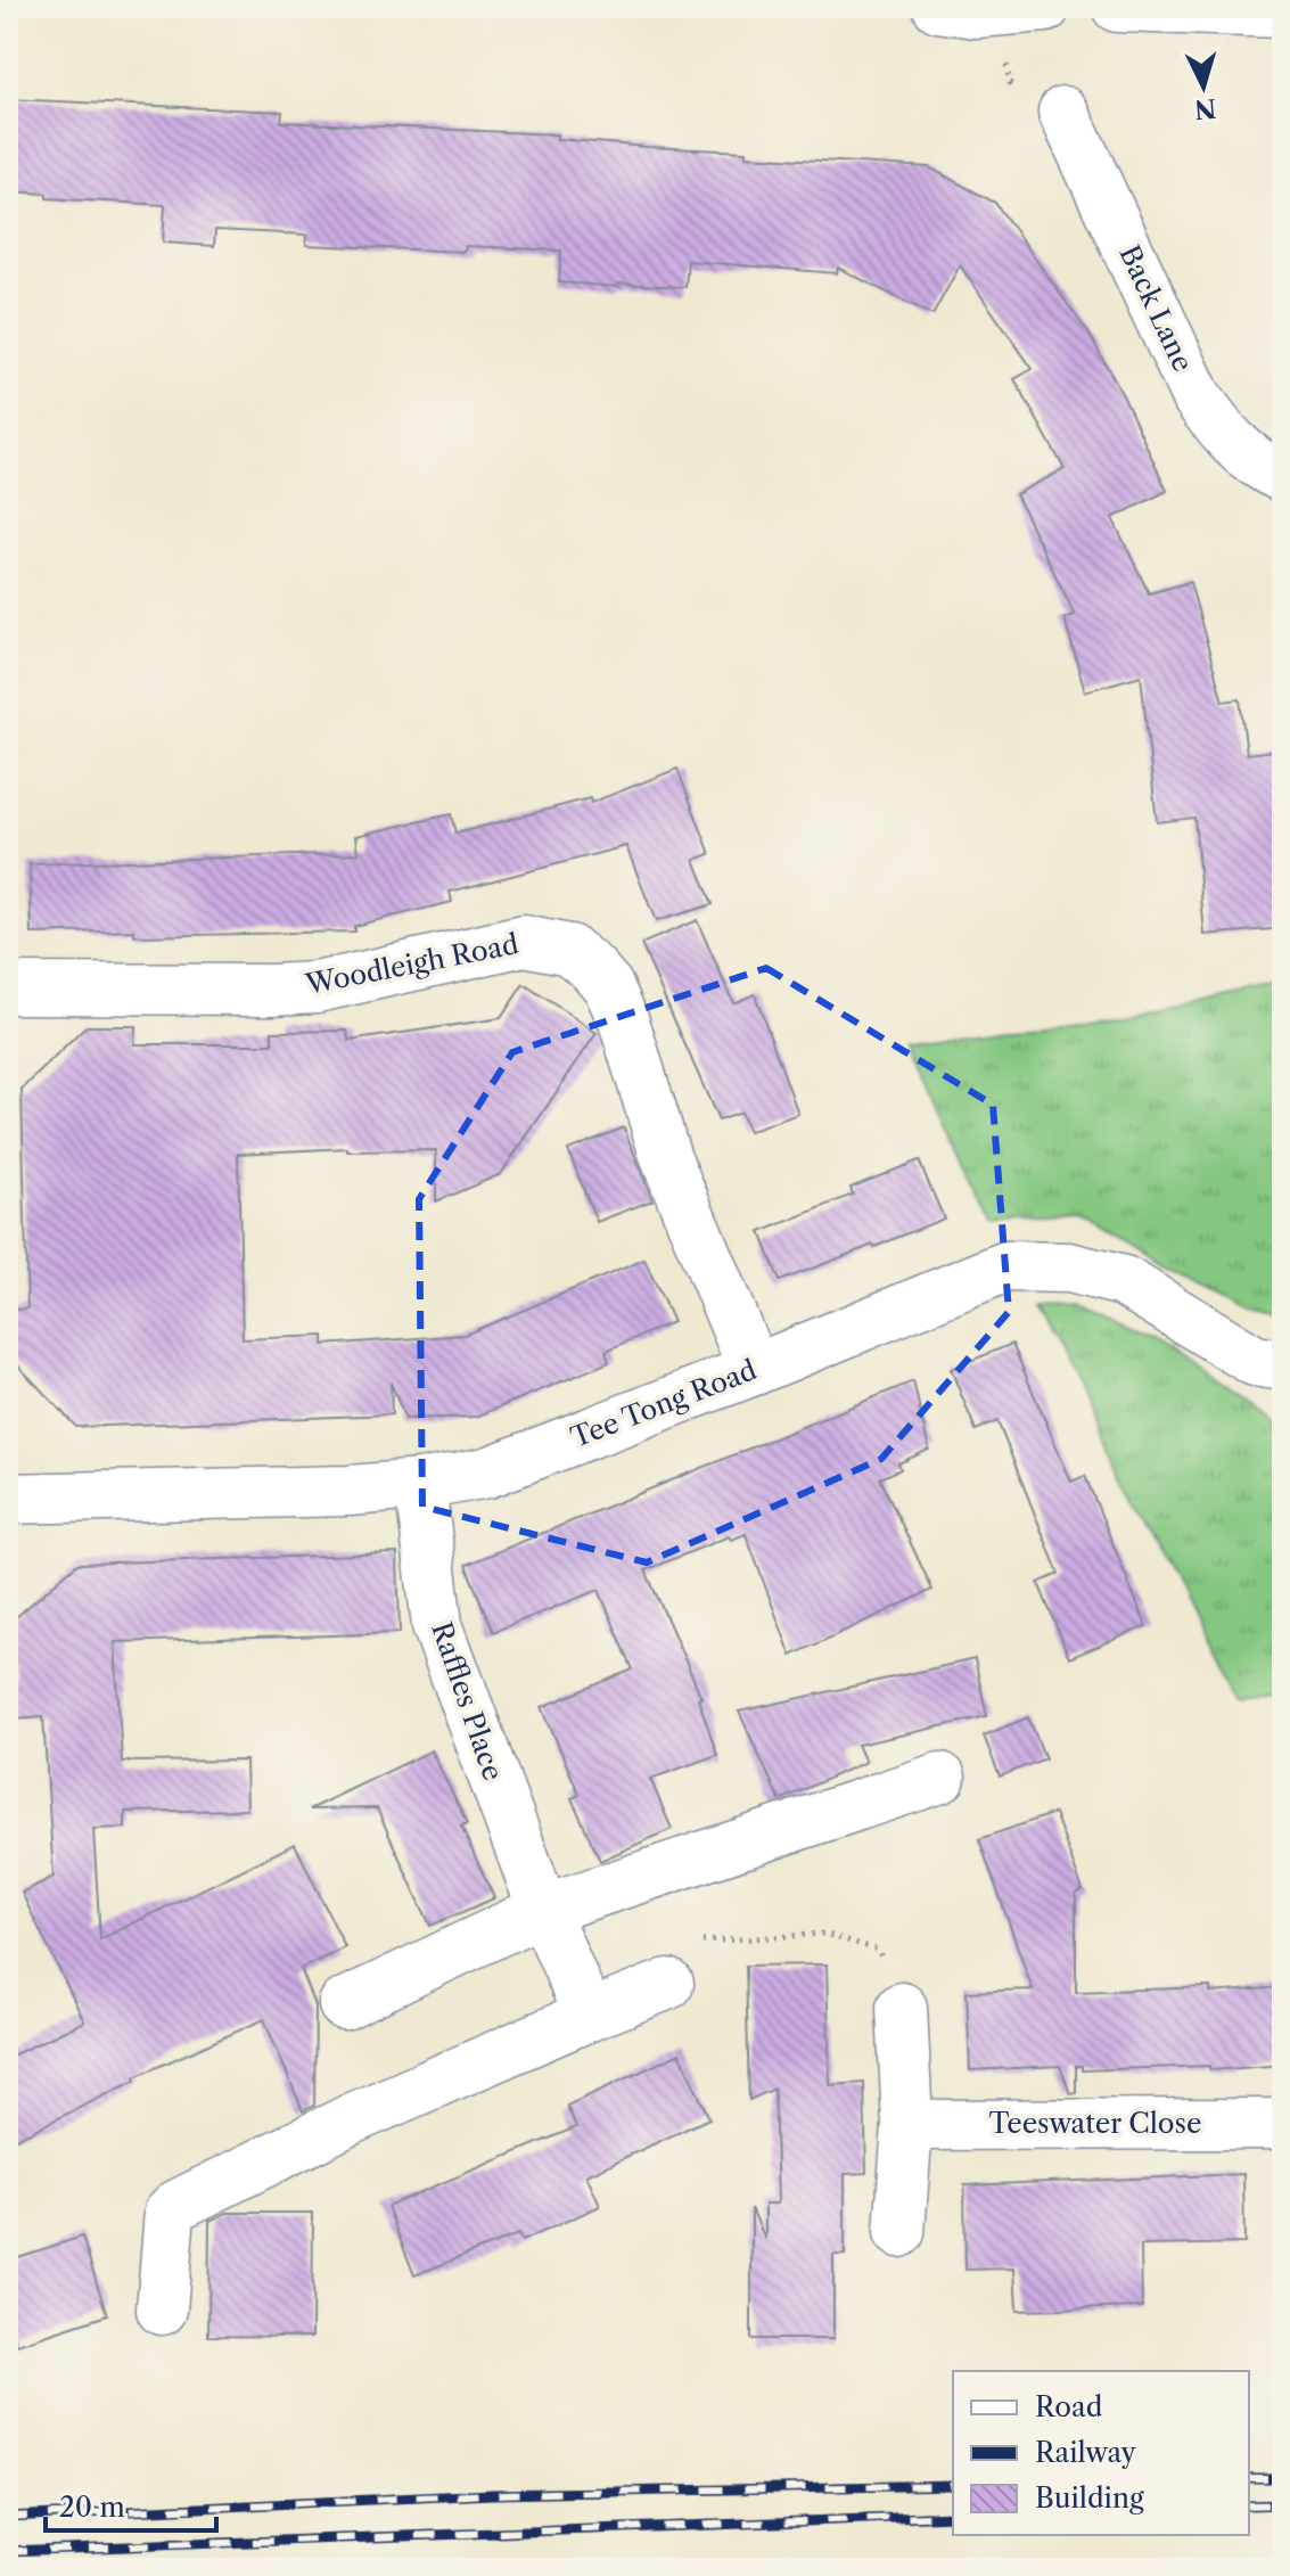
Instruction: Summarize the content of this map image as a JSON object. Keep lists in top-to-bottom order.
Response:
{
  "streets": {
    "street": [
      "Back Lane",
      "Woodleigh Road",
      "Tee Tong Road",
      "Raffles Place",
      "Teeswater Close"
    ]
  },
  "crossings": [
    ["Woodleigh Road", "Tee Tong Road"],
    ["Tee Tong Road", "Raffles Place"]
  ],
  "legend": ["Road", "Railway", "Building"],
  "scale_bar": "20 m",
  "north": "bottom"
}
